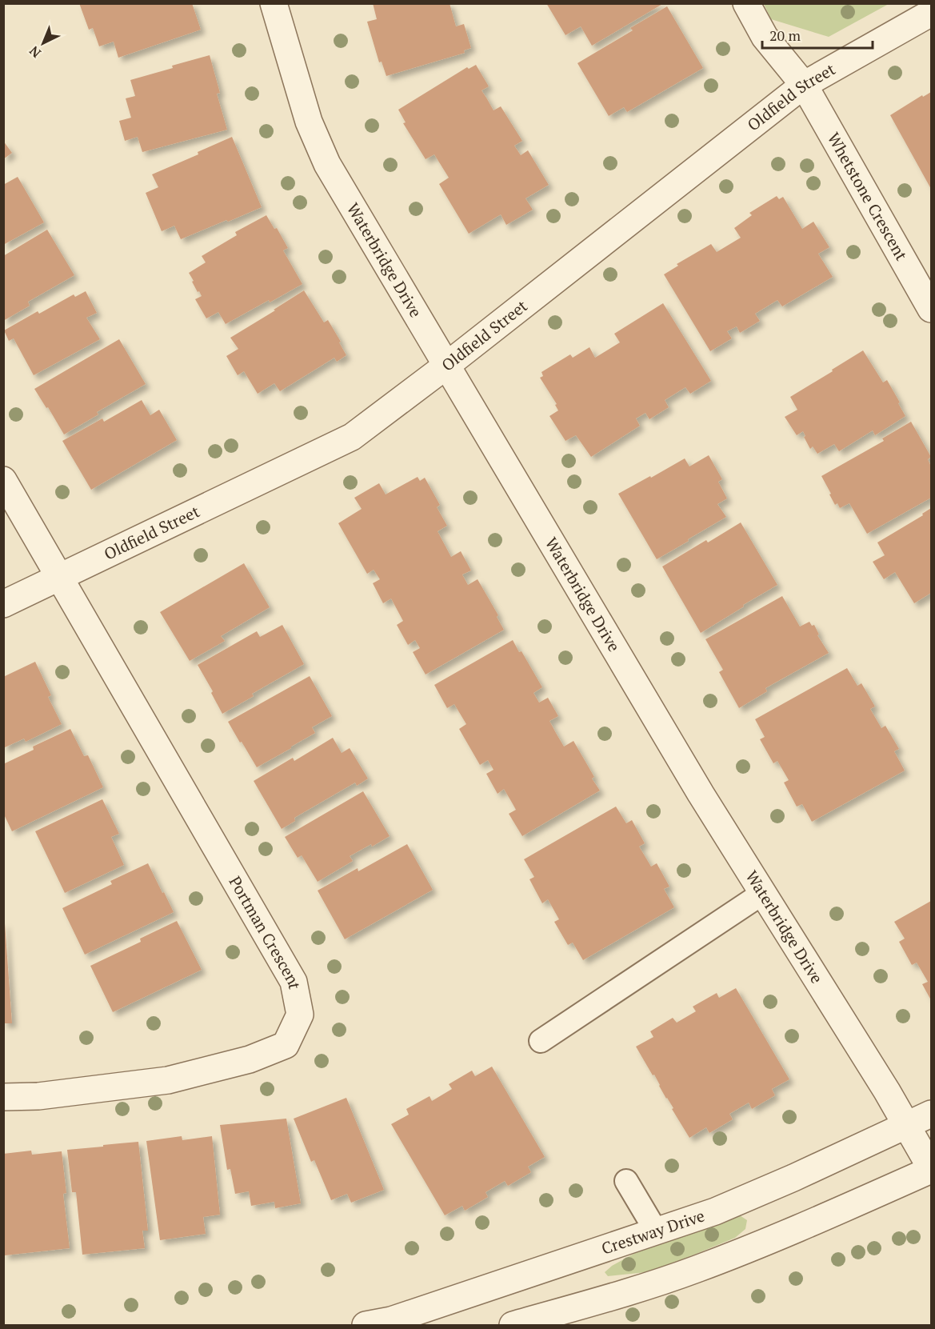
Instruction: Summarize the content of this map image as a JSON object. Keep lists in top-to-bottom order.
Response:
{
  "streets": {
    "street": [
      "Oldfield Street",
      "Whetstone Crescent",
      "Waterbridge Drive",
      "Portman Crescent",
      "Crestway Drive"
    ]
  },
  "crossings": [
    ["Oldfield Street", "Whetstone Crescent"],
    ["Oldfield Street", "Waterbridge Drive"],
    ["Oldfield Street", "Portman Crescent"],
    ["Waterbridge Drive", "Crestway Drive"]
  ],
  "scale_bar": "20 m",
  "north": "bottom left"
}
